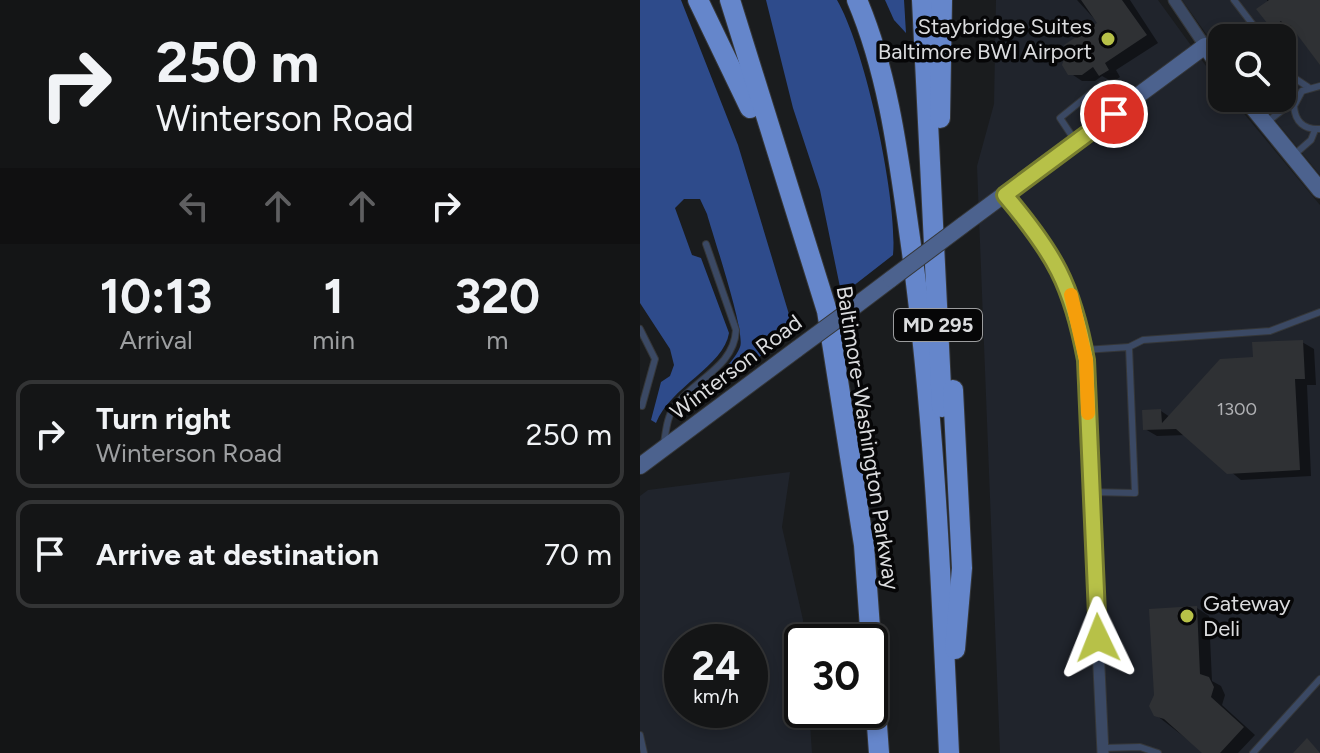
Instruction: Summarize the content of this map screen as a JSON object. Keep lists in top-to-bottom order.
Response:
{
  "streets": {
    "highway": ["MD 295", "Baltimore-Washington Parkway"],
    "street": ["Winterson Road"]
  },
  "places": ["Staybridge Suites Baltimore BWI Airport", "Gateway Deli"],
  "house_numbers": ["1300"],
  "page": {
    "turn": ["250 m", "Winterson Road"],
    "eta": [
      "10:13",
      "Arrival",
      "1",
      "min",
      "320",
      "m"
    ],
    "list": [
      {
        "name": "Turn right",
        "note": "Winterson Road",
        "value": "250 m"
      },
      {
        "name": "Arrive at destination",
        "value": "70 m"
      }
    ],
    "speed": "24 km/h",
    "limit": "30"
  }
}
